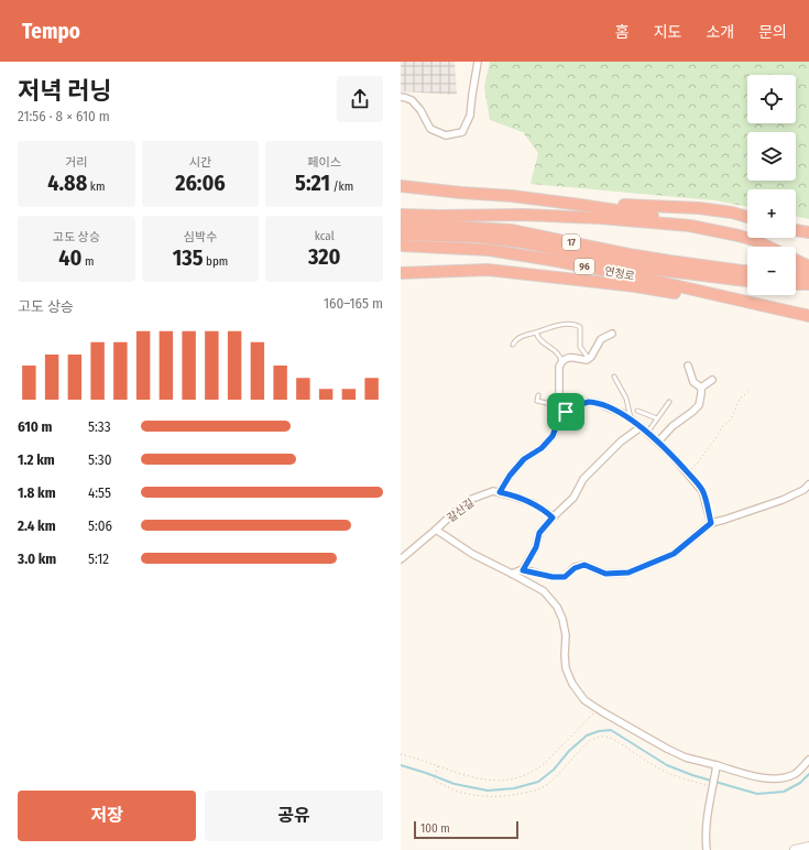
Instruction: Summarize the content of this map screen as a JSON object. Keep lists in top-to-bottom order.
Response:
{
  "streets": {
    "highway": ["17", "96", "연청로"],
    "street": ["갈산길"]
  },
  "scale_bar": "100 m",
  "page": {
    "header": "Tempo",
    "nav": [
      "홈",
      "지도",
      "소개",
      "문의"
    ],
    "heading": ["저녁 러닝", "21:56 · 8 × 610 m"],
    "map_buttons": ["+", "−"],
    "stats": [
      ["거리", "4.88 km"],
      ["시간", "26:06"],
      ["페이스", "5:21 /km"],
      ["고도 상승", "40 m"],
      ["심박수", "135 bpm"],
      ["kcal", "320"]
    ],
    "chart": ["고도 상승", "160–165 m"],
    "list": [
      {
        "name": "610 m",
        "note": "5:33"
      },
      {
        "name": "1.2 km",
        "note": "5:30"
      },
      {
        "name": "1.8 km",
        "note": "4:55"
      },
      {
        "name": "2.4 km",
        "note": "5:06"
      },
      {
        "name": "3.0 km",
        "note": "5:12"
      }
    ],
    "buttons": ["저장", "공유"],
    "scale": "100 m"
  }
}
